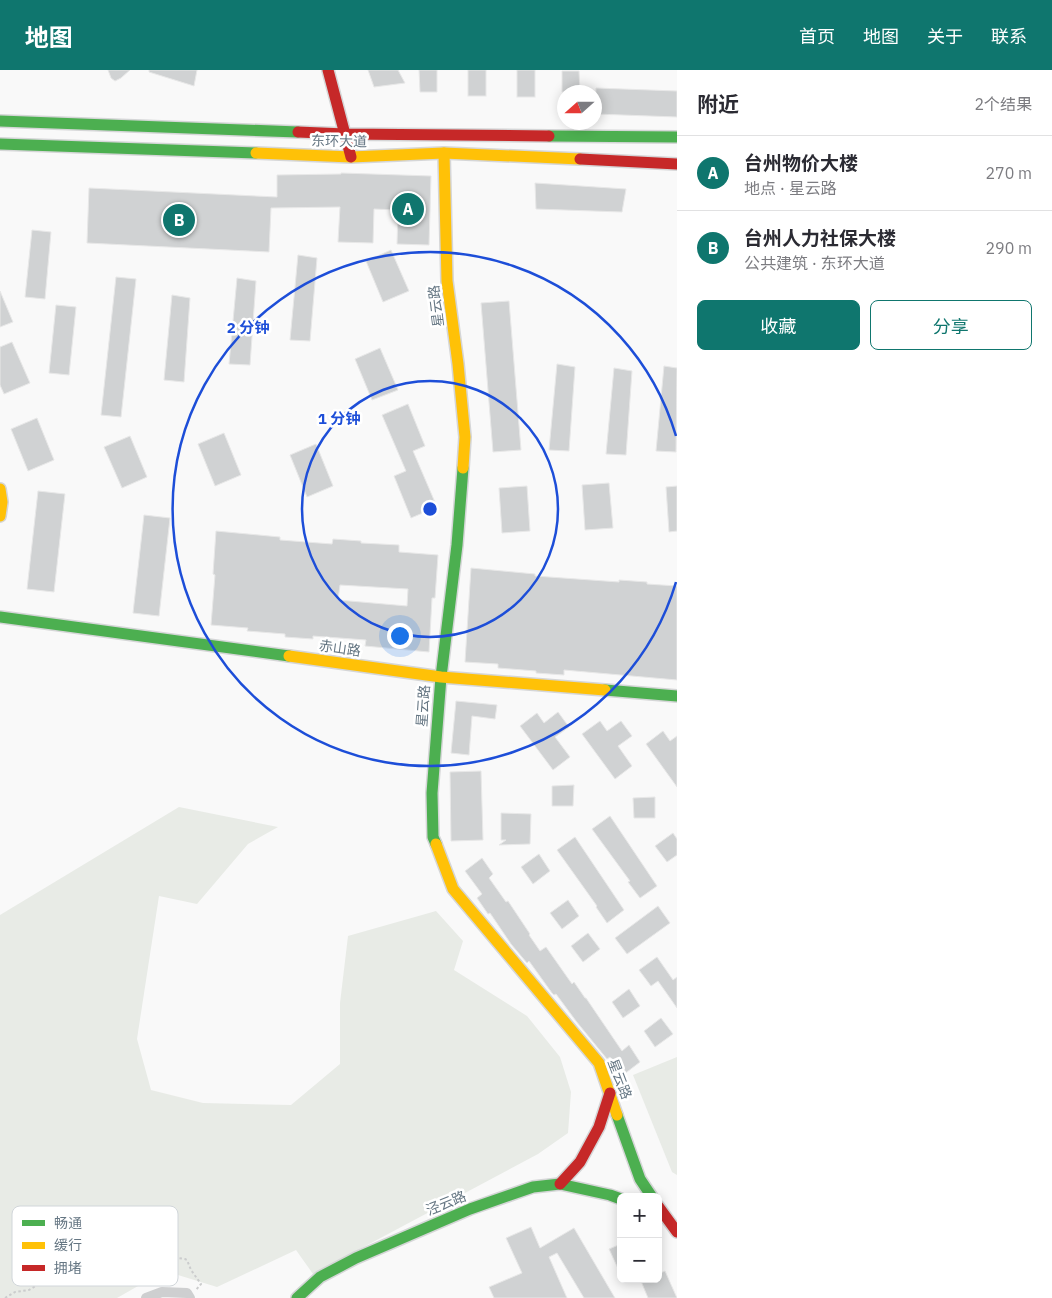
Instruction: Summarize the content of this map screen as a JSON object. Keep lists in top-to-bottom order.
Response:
{
  "streets": {
    "street": [
      "东环大道",
      "星云路",
      "赤山路",
      "泾云路"
    ]
  },
  "crossings": [
    ["东环大道", "星云路"],
    ["星云路", "赤山路"]
  ],
  "legend": ["畅通", "缓行", "拥堵"],
  "north": "left",
  "page": {
    "header": "地图",
    "nav": [
      "首页",
      "地图",
      "关于",
      "联系"
    ],
    "heading": ["附近", "2个结果"],
    "list": [
      {
        "mark": "A",
        "name": "台州物价大楼",
        "note": "地点 · 星云路",
        "value": "270 m"
      },
      {
        "mark": "B",
        "name": "台州人力社保大楼",
        "note": "公共建筑 · 东环大道",
        "value": "290 m"
      }
    ],
    "pins": ["A", "B"],
    "buttons": ["收藏", "分享"],
    "map_buttons": ["+", "−"]
  },
  "rings": ["2 分钟", "1 分钟"]
}
